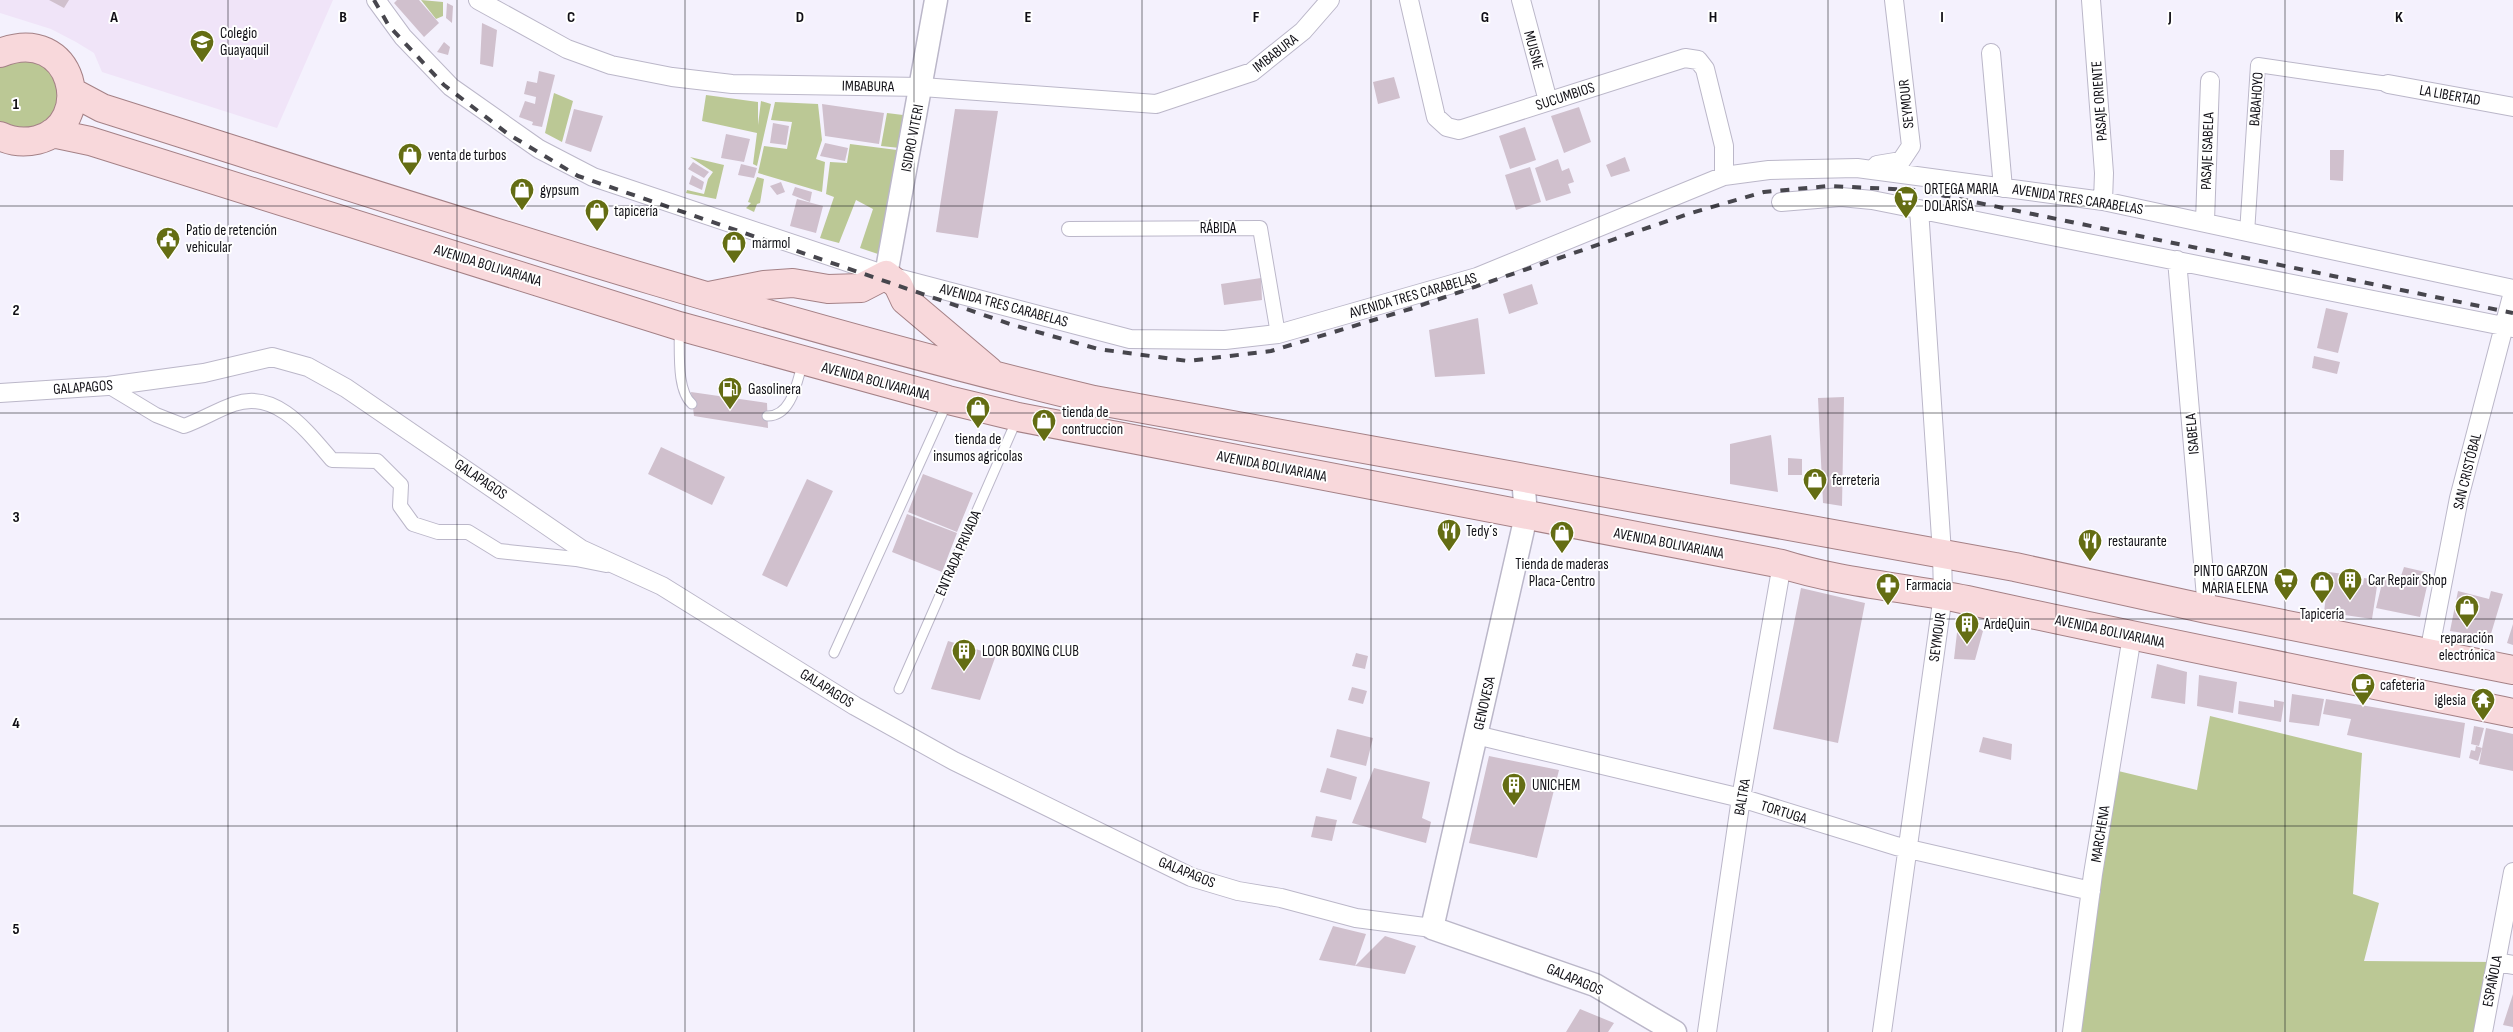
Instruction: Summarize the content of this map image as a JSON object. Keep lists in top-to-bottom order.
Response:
{
  "streets": {
    "main road": ["AVENIDA BOLIVARIANA"],
    "street": [
      "MUISNE",
      "IMBABURA",
      "LA LIBERTAD",
      "SUCUMBIOS",
      "BABAHOYO",
      "PASAJE ORIENTE",
      "SEYMOUR",
      "ISIDRO VITERI",
      "PASAJE ISABELA",
      "AVENIDA TRES CARABELAS",
      "RÁBIDA",
      "GALAPAGOS",
      "ISABELA",
      "SAN CRISTÓBAL",
      "GENOVESA",
      "BALTRA",
      "TORTUGA",
      "MARCHENA",
      "ESPAÑOLA"
    ],
    "lane": ["ENTRADA PRIVADA"]
  },
  "crossings": [
    ["MUISNE", "SUCUMBIOS"],
    ["IMBABURA", "ISIDRO VITERI"],
    ["LA LIBERTAD", "BABAHOYO"],
    ["SUCUMBIOS", "AVENIDA TRES CARABELAS"],
    ["BABAHOYO", "AVENIDA TRES CARABELAS"],
    ["PASAJE ORIENTE", "AVENIDA TRES CARABELAS"],
    ["SEYMOUR", "AVENIDA TRES CARABELAS"],
    ["SEYMOUR", "AVENIDA BOLIVARIANA"],
    ["SEYMOUR", "TORTUGA"],
    ["ISIDRO VITERI", "AVENIDA TRES CARABELAS"],
    ["PASAJE ISABELA", "AVENIDA TRES CARABELAS"],
    ["AVENIDA TRES CARABELAS", "RÁBIDA"],
    ["AVENIDA TRES CARABELAS", "SAN CRISTÓBAL"],
    ["AVENIDA BOLIVARIANA", "ENTRADA PRIVADA"],
    ["AVENIDA BOLIVARIANA", "GENOVESA"],
    ["AVENIDA BOLIVARIANA", "BALTRA"],
    ["AVENIDA BOLIVARIANA", "MARCHENA"],
    ["GALAPAGOS", "GENOVESA"],
    ["GENOVESA", "TORTUGA"],
    ["BALTRA", "TORTUGA"],
    ["TORTUGA", "MARCHENA"]
  ],
  "places": {
    "school or university": ["Colegio Guayaquil"],
    "shop": [
      "venta de turbos",
      "gypsum",
      "tapicería",
      "marmol",
      "tienda de insumos agricolas",
      "tienda de contruccion",
      "ferreteria",
      "Tienda de maderas Placa-Centro",
      "Tapicería",
      "reparación electrónica"
    ],
    "supermarket": ["ORTEGA MARIA DOLARISA", "PINTO GARZON MARIA ELENA"],
    "public building": ["Patio de retención vehicular"],
    "fuel station": ["Gasolinera"],
    "restaurant": ["Tedy´s", "restaurante"],
    "building": [
      "Car Repair Shop",
      "ArdeQuin",
      "LOOR BOXING CLUB",
      "UNICHEM"
    ],
    "pharmacy": ["Farmacia"],
    "cafe": ["cafeteria"],
    "temple": ["iglesia"]
  },
  "grid": {
    "columns": [
      "A",
      "B",
      "C",
      "D",
      "E",
      "F",
      "G",
      "H",
      "I",
      "J",
      "K"
    ],
    "rows": [
      "1",
      "2",
      "3",
      "4",
      "5"
    ]
  }
}
